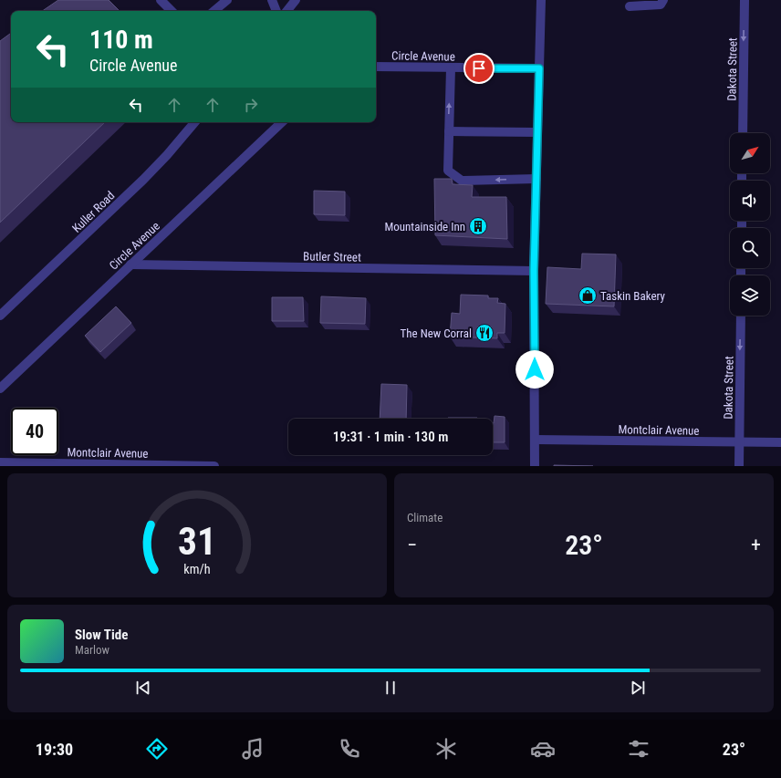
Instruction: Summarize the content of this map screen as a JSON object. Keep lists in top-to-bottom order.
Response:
{
  "streets": {
    "street": [
      "Circle Avenue",
      "Dakota Street",
      "Kuller Road",
      "Butler Street",
      "Montclair Avenue"
    ]
  },
  "crossings": [
    ["Circle Avenue", "Butler Street"],
    ["Dakota Street", "Montclair Avenue"]
  ],
  "one_way": ["Dakota Street"],
  "places": {
    "building": ["Mountainside Inn"],
    "shop": ["Taskin Bakery"],
    "restaurant": ["The New Corral"]
  },
  "north": "top right",
  "page": {
    "turn": ["110 m", "Circle Avenue"],
    "limit": "40",
    "trip": "19:31 · 1 min · 130 m",
    "tile": "Climate",
    "heat": ["−", "23°", "+"],
    "song": ["Slow Tide", "Marlow"],
    "tabs": ["19:30", "23°"],
    "gauge": ["31", "km/h"]
  }
}
